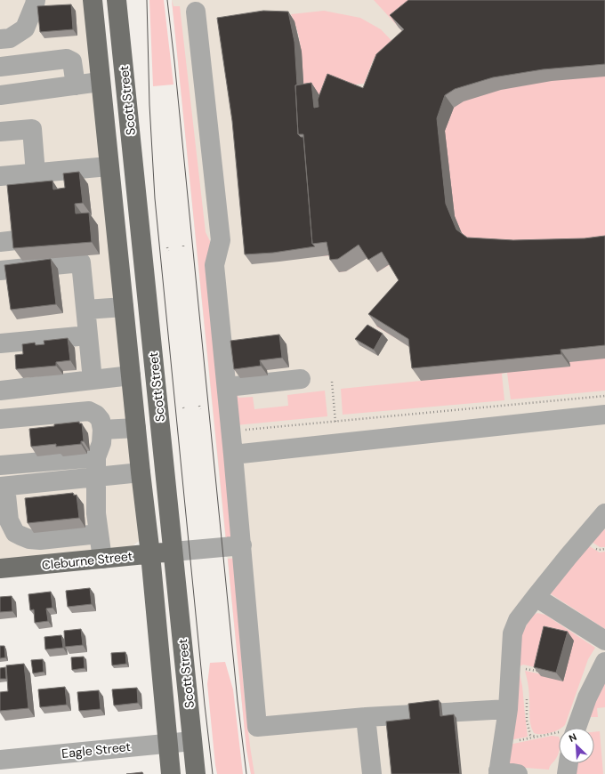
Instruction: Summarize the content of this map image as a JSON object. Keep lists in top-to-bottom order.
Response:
{
  "streets": {
    "main road": ["Scott Street", "Cleburne Street"],
    "street": ["Eagle Street"]
  },
  "crossings": [
    ["Scott Street", "Cleburne Street"],
    ["Scott Street", "Eagle Street"]
  ],
  "north": "top left"
}
